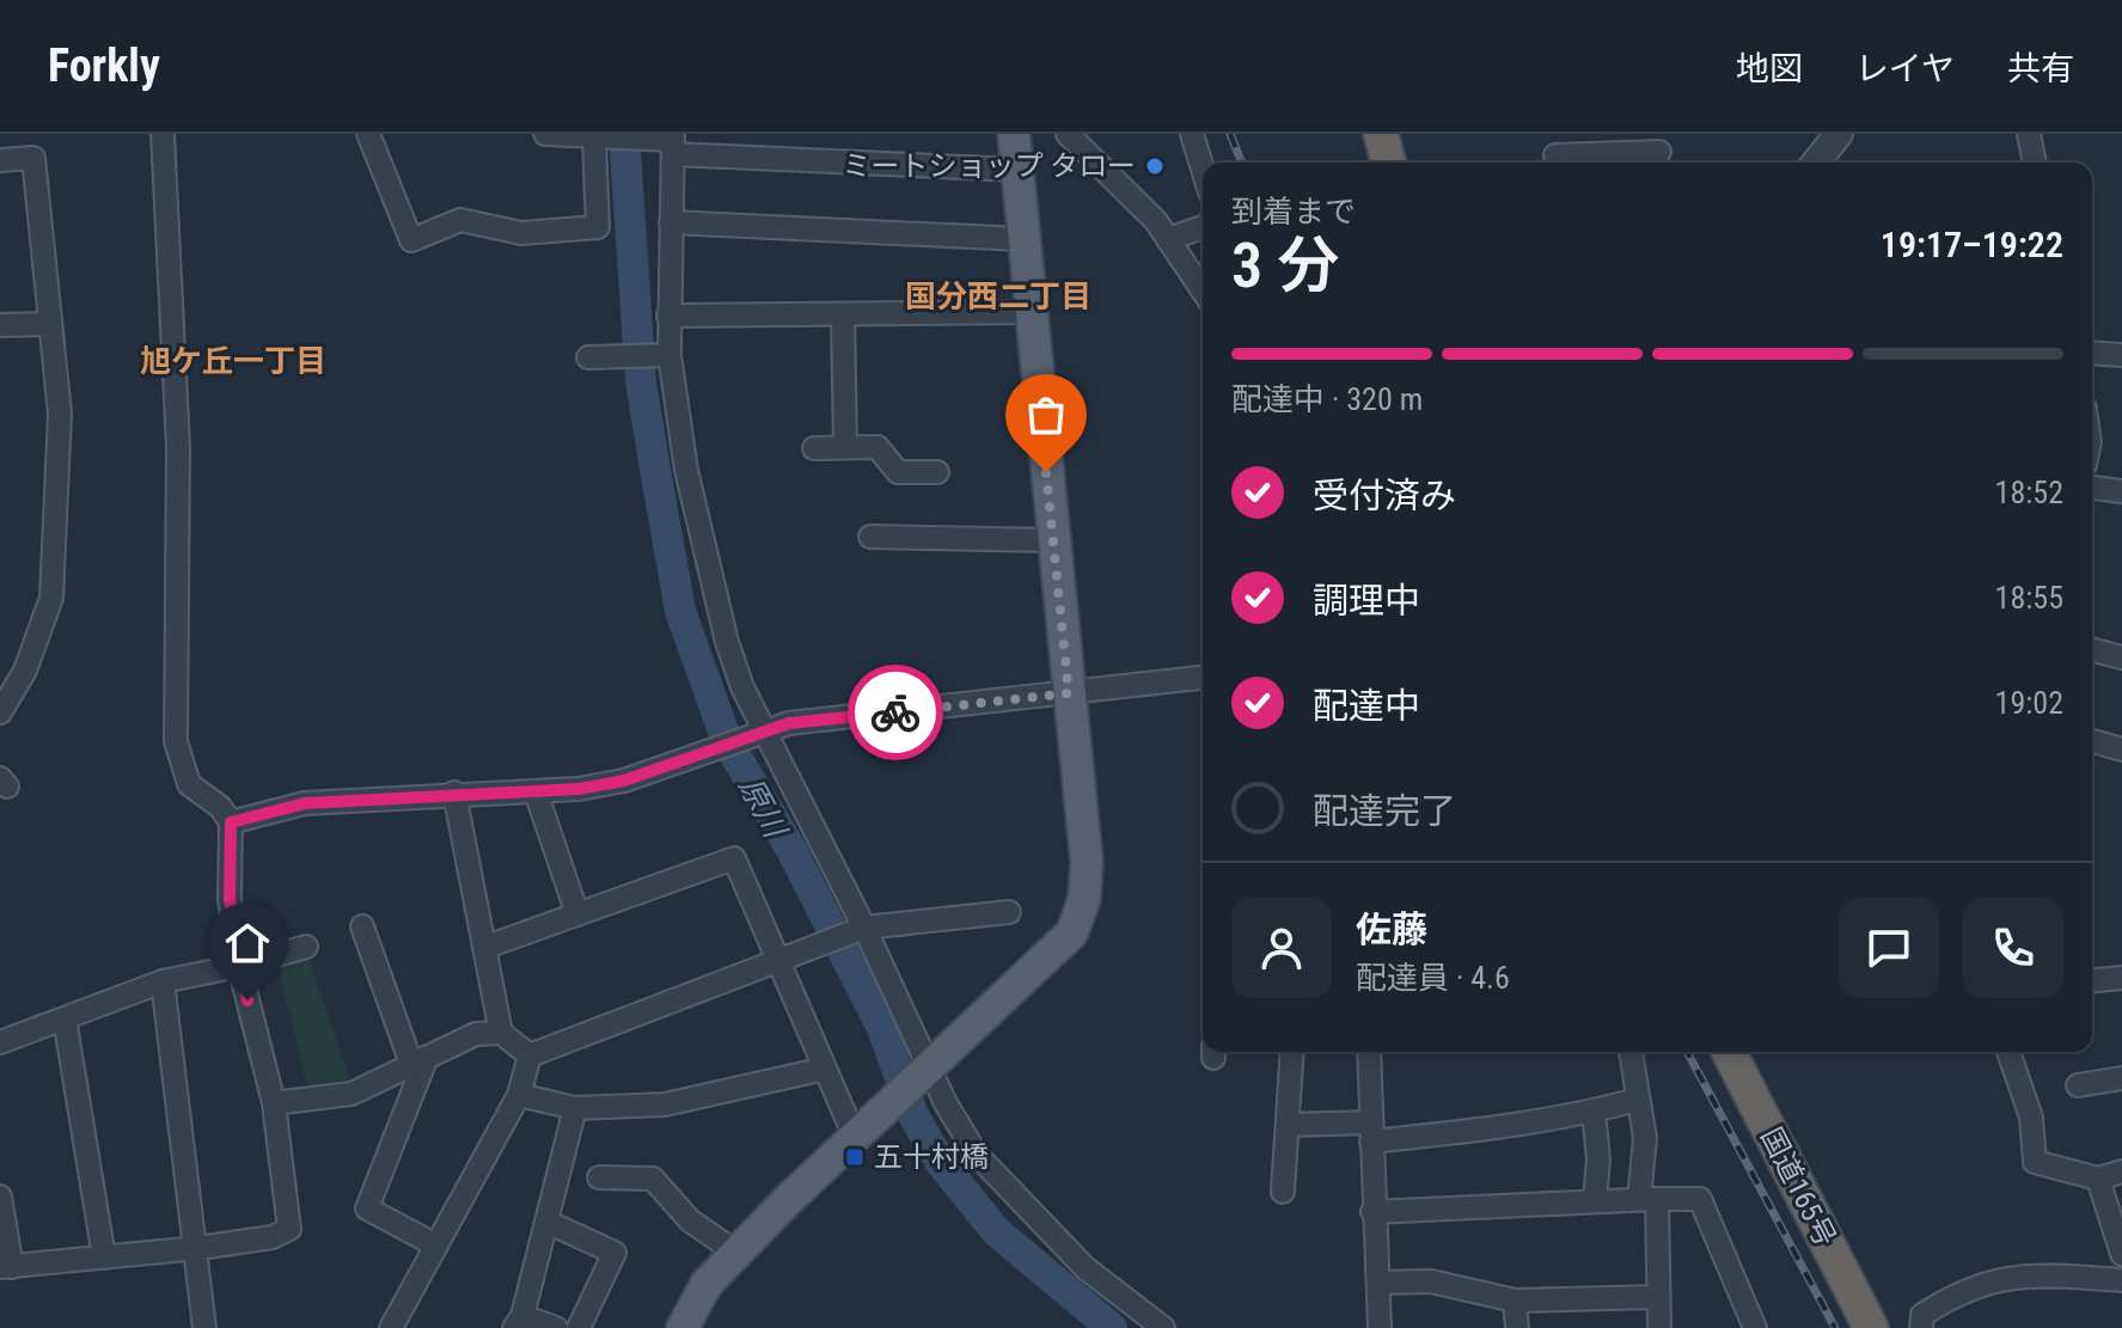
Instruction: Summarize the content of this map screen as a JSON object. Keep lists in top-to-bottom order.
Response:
{
  "streets": {
    "highway": ["国道165号"]
  },
  "districts": ["国分西二丁目", "旭ケ丘一丁目"],
  "water": ["原川"],
  "places": {
    "other": ["ミートショップ タロー"],
    "transit": ["五十村橋"]
  },
  "page": {
    "header": "Forkly",
    "nav": ["地図", "レイヤ", "共有"],
    "heading": ["3 分", "到着まで", "19:17–19:22"],
    "panel": ["佐藤", "配達員 · 4.6"],
    "bar": "配達中 · 320 m",
    "list": [
      ["受付済み", "18:52"],
      ["調理中", "18:55"],
      ["配達中", "19:02"],
      "配達完了"
    ]
  }
}
